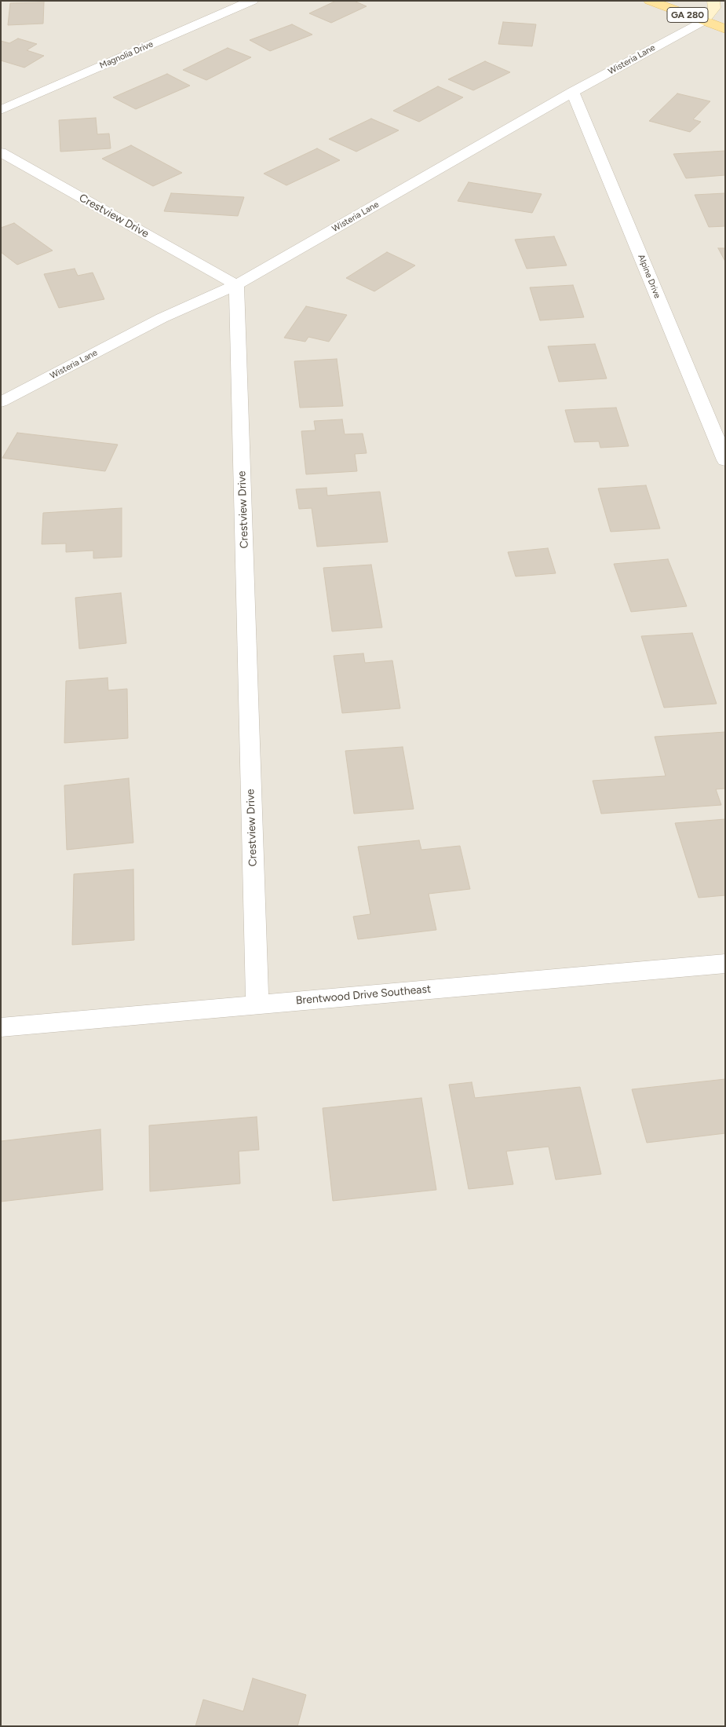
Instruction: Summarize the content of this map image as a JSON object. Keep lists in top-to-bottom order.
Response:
{
  "streets": {
    "main road": ["GA 280"],
    "street": [
      "Magnolia Drive",
      "Wisteria Lane",
      "Crestview Drive",
      "Alpine Drive",
      "Brentwood Drive Southeast"
    ]
  },
  "crossings": [
    ["GA 280", "Wisteria Lane"],
    ["Wisteria Lane", "Crestview Drive"],
    ["Wisteria Lane", "Alpine Drive"],
    ["Crestview Drive", "Brentwood Drive Southeast"]
  ]
}
